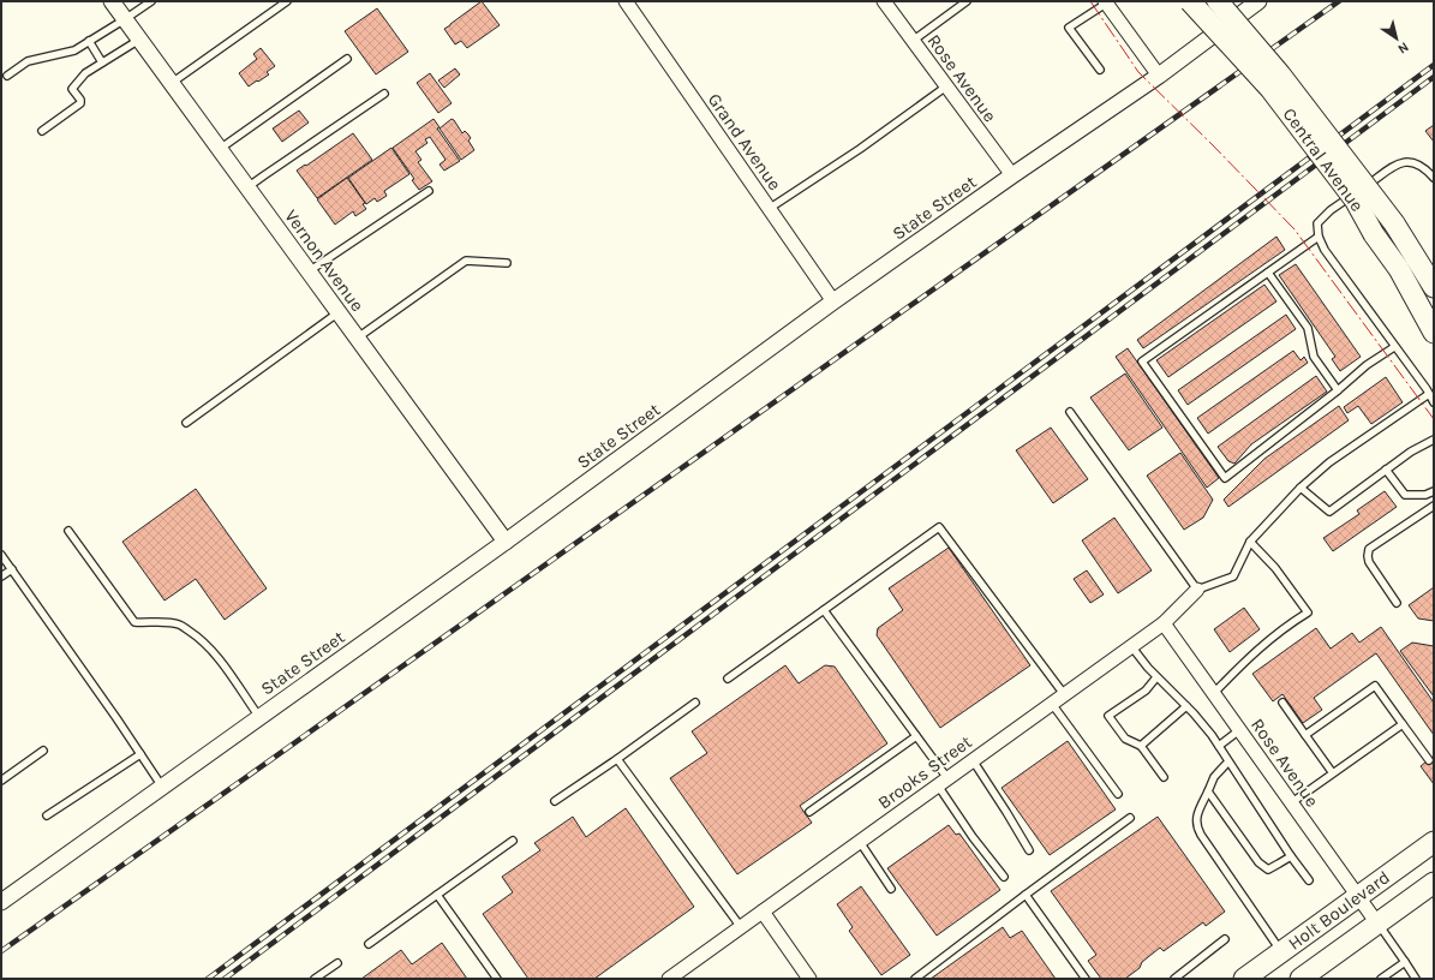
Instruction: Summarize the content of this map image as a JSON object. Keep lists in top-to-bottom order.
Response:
{
  "streets": {
    "main road": ["Central Avenue", "Holt Boulevard"],
    "street": [
      "Rose Avenue",
      "Grand Avenue",
      "State Street",
      "Vernon Avenue",
      "Brooks Street"
    ]
  },
  "crossings": [
    ["Rose Avenue", "State Street"],
    ["Rose Avenue", "Brooks Street"],
    ["Rose Avenue", "Holt Boulevard"],
    ["Grand Avenue", "State Street"],
    ["State Street", "Vernon Avenue"]
  ],
  "north": "bottom right"
}
